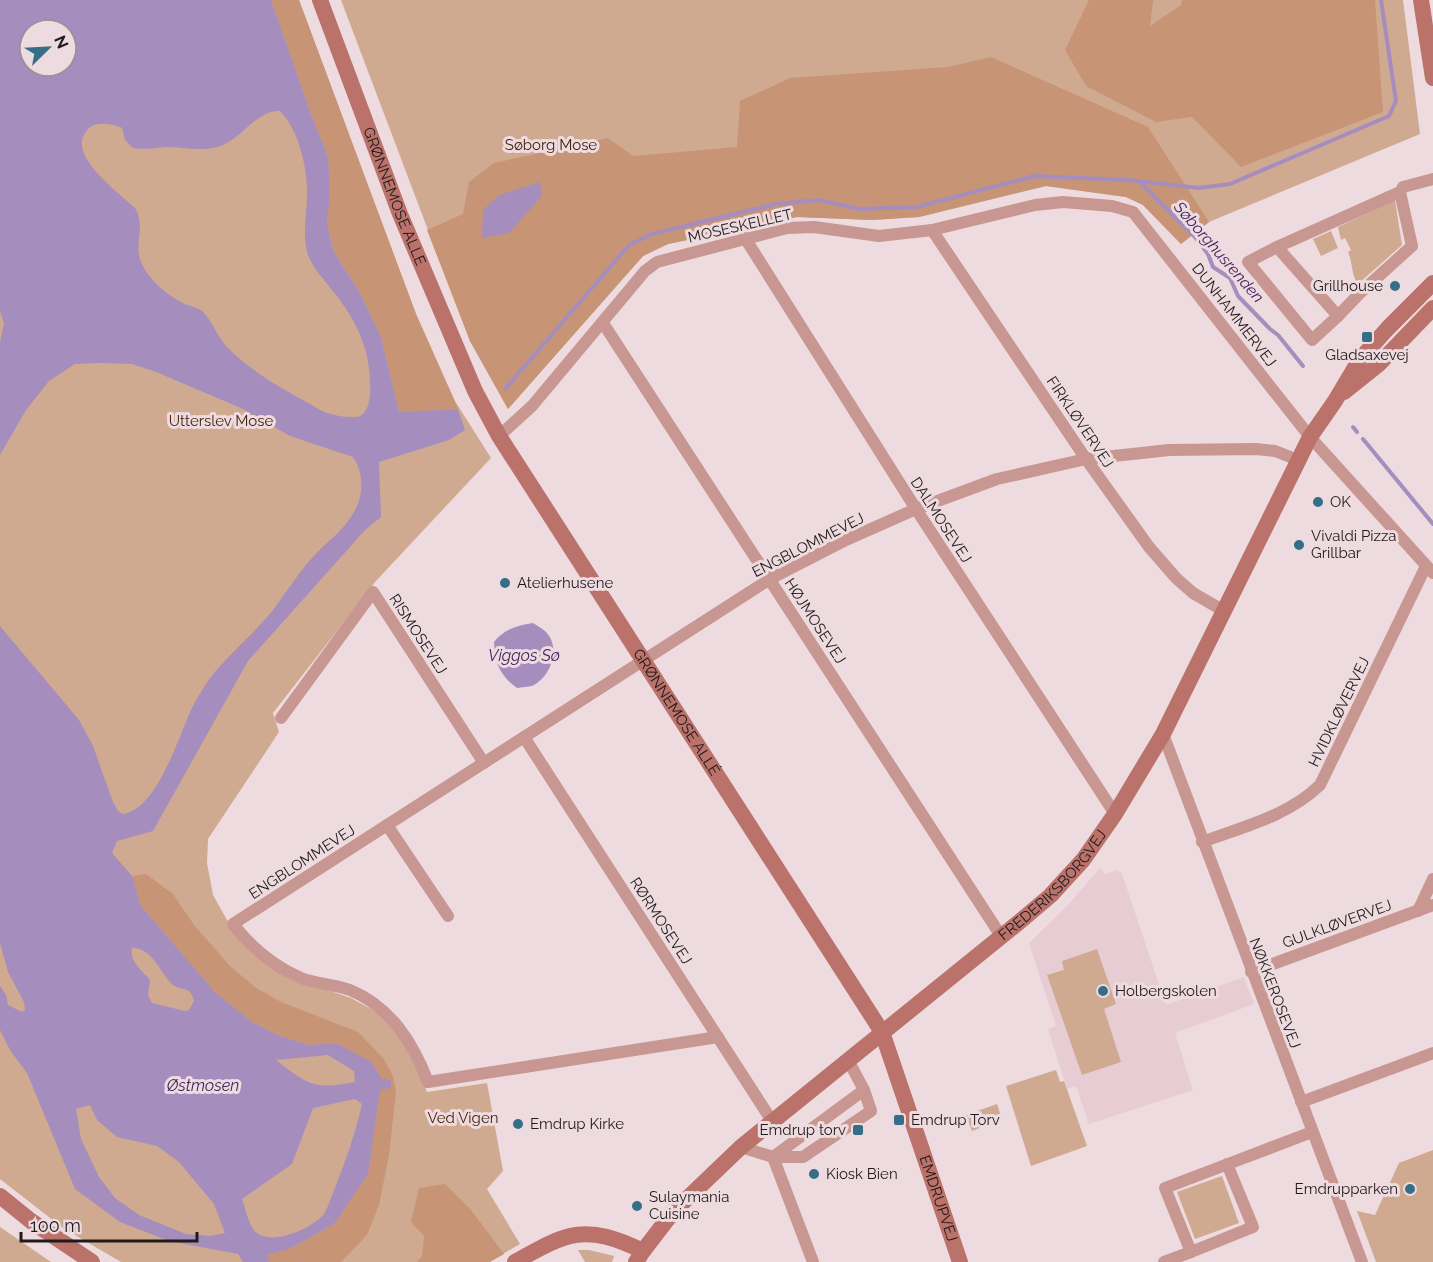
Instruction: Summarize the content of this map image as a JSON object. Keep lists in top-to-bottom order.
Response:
{
  "streets": {
    "street": [
      "GRØNNEMOSE ALLE",
      "MOSESKELLET",
      "DUNHAMMERVEJ",
      "FIRKLØVERVEJ",
      "DALMOSEVEJ",
      "ENGBLOMMEVEJ",
      "HØJMOSEVEJ",
      "RISMOSEVEJ",
      "GRØNNEMOSE ALLÉ",
      "HVIDKLØVERVEJ",
      "FREDERIKSBORGVEJ",
      "RØRMOSEVEJ",
      "GULKLØVERVEJ",
      "NØKKEROSEVEJ",
      "EMDRUPVEJ"
    ]
  },
  "crossings": [
    ["GRØNNEMOSE ALLE", "GRØNNEMOSE ALLÉ"],
    ["MOSESKELLET", "DUNHAMMERVEJ"],
    ["MOSESKELLET", "FIRKLØVERVEJ"],
    ["MOSESKELLET", "DALMOSEVEJ"],
    ["MOSESKELLET", "HØJMOSEVEJ"],
    ["MOSESKELLET", "GRØNNEMOSE ALLÉ"],
    ["DUNHAMMERVEJ", "HVIDKLØVERVEJ"],
    ["DUNHAMMERVEJ", "FREDERIKSBORGVEJ"],
    ["FIRKLØVERVEJ", "ENGBLOMMEVEJ"],
    ["FIRKLØVERVEJ", "FREDERIKSBORGVEJ"],
    ["DALMOSEVEJ", "ENGBLOMMEVEJ"],
    ["DALMOSEVEJ", "FREDERIKSBORGVEJ"],
    ["ENGBLOMMEVEJ", "HØJMOSEVEJ"],
    ["ENGBLOMMEVEJ", "RISMOSEVEJ"],
    ["ENGBLOMMEVEJ", "GRØNNEMOSE ALLÉ"],
    ["ENGBLOMMEVEJ", "FREDERIKSBORGVEJ"],
    ["ENGBLOMMEVEJ", "RØRMOSEVEJ"],
    ["HØJMOSEVEJ", "FREDERIKSBORGVEJ"],
    ["GRØNNEMOSE ALLÉ", "FREDERIKSBORGVEJ"],
    ["GRØNNEMOSE ALLÉ", "EMDRUPVEJ"],
    ["HVIDKLØVERVEJ", "NØKKEROSEVEJ"],
    ["FREDERIKSBORGVEJ", "RØRMOSEVEJ"],
    ["FREDERIKSBORGVEJ", "NØKKEROSEVEJ"],
    ["FREDERIKSBORGVEJ", "EMDRUPVEJ"],
    ["GULKLØVERVEJ", "NØKKEROSEVEJ"]
  ],
  "water": ["Søborghusrenden", "Viggos Sø", "Østmosen"],
  "parks": ["Søborg Mose", "Utterslev Mose", "Ved Vigen"],
  "places": {
    "other": [
      "Grillhouse",
      "OK",
      "Vivaldi Pizza Grillbar",
      "Atelierhusene",
      "Holbergskolen",
      "Emdrup Kirke",
      "Kiosk Bien",
      "Emdrupparken",
      "Sulaymania Cuisine"
    ],
    "transit": ["Gladsaxevej", "Emdrup Torv", "Emdrup torv"]
  },
  "scale_bar": "100 m",
  "north": "top right"
}
